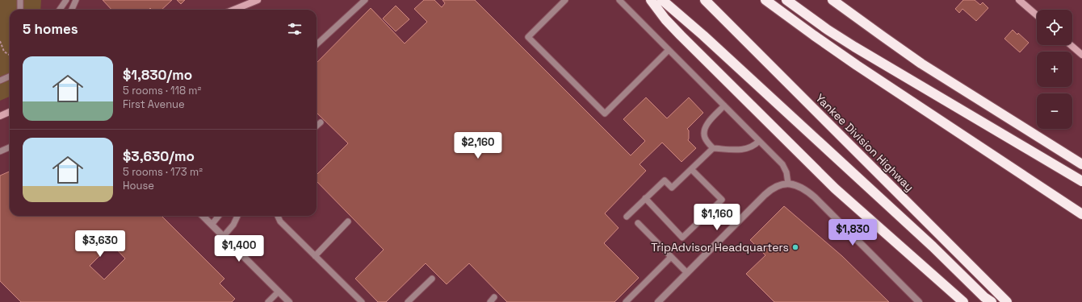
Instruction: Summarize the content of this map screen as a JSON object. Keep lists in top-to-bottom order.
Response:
{
  "streets": {
    "highway": ["Yankee Division Highway"]
  },
  "places": ["TripAdvisor Headquarters"],
  "page": {
    "map_buttons": ["+", "−"],
    "heading": "5 homes",
    "list": [
      {
        "name": "$1,830/mo",
        "note": "5 rooms · 118 m² · First Avenue"
      },
      {
        "name": "$3,630/mo",
        "note": "5 rooms · 173 m² · House"
      }
    ],
    "price": [
      "$2,160",
      "$1,160",
      "$1,830",
      "$3,630",
      "$1,400"
    ]
  }
}
